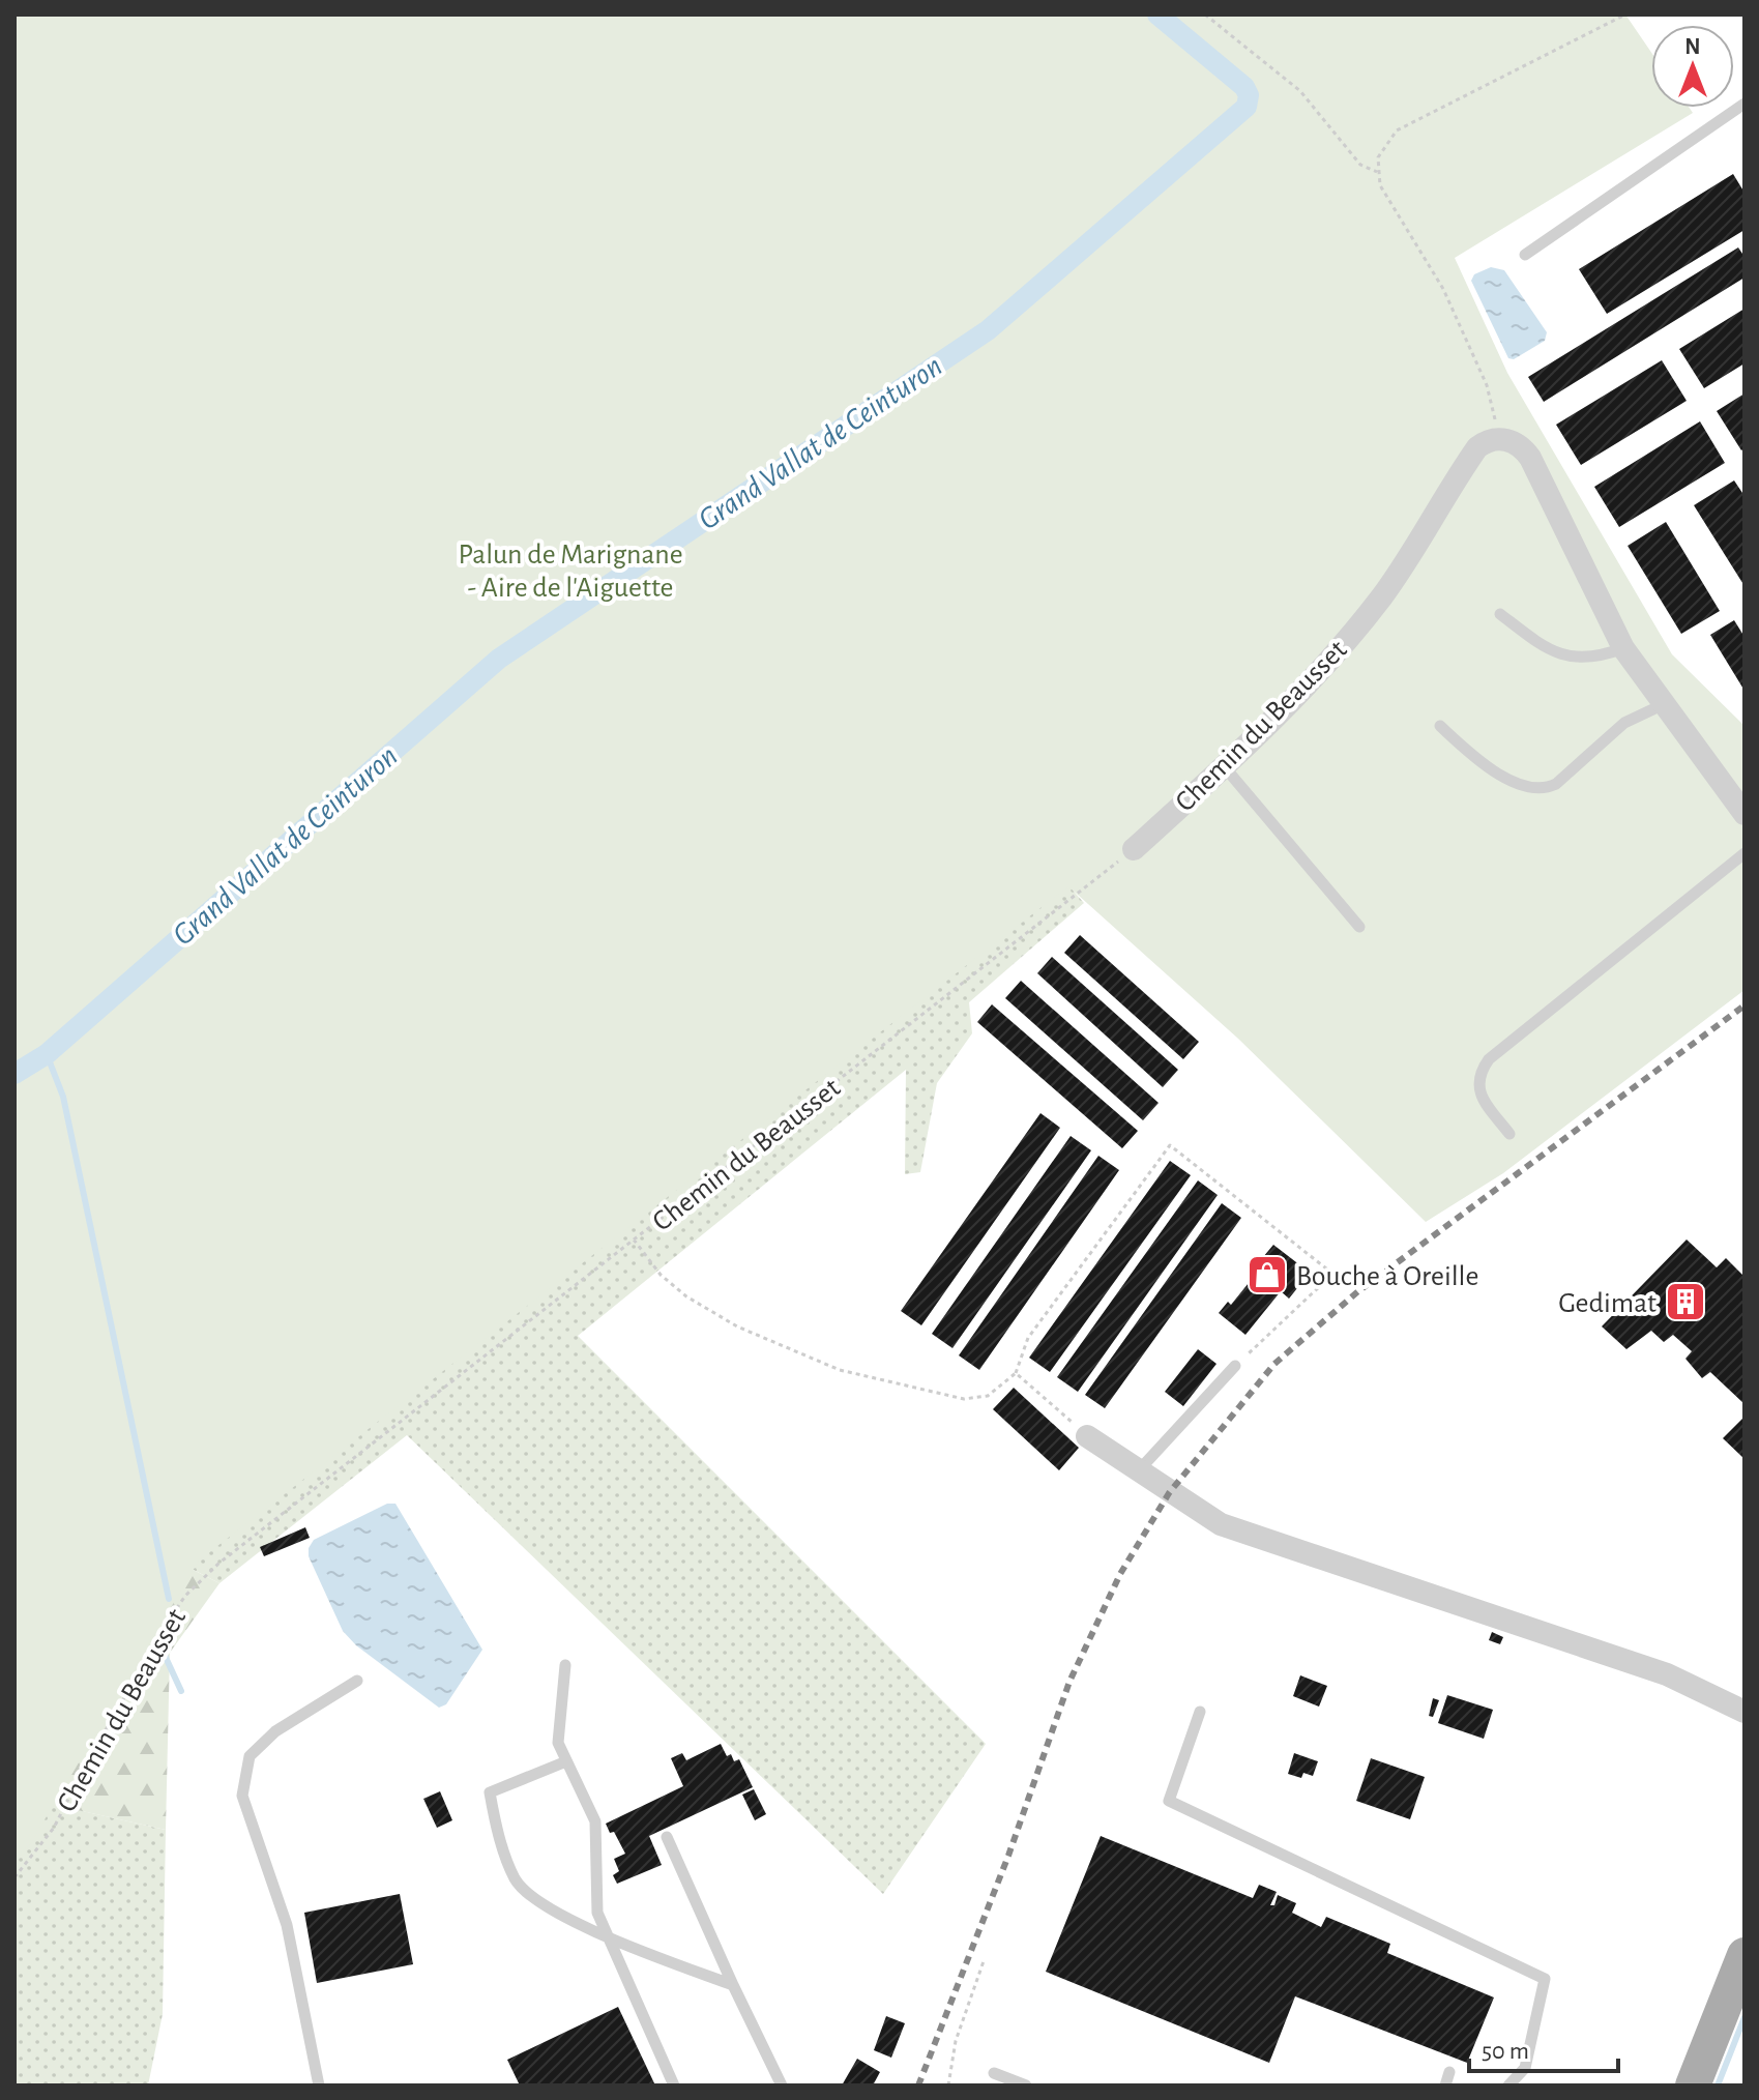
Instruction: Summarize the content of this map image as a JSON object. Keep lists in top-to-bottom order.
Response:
{
  "streets": {
    "street": ["Chemin du Beausset"]
  },
  "water": ["Grand Vallat de Ceinturon"],
  "parks": ["Palun de Marignane - Aire de l'Aiguette"],
  "places": {
    "shop": ["Bouche à Oreille"],
    "building": ["Gedimat"]
  },
  "scale_bar": "50 m",
  "north": "top"
}
